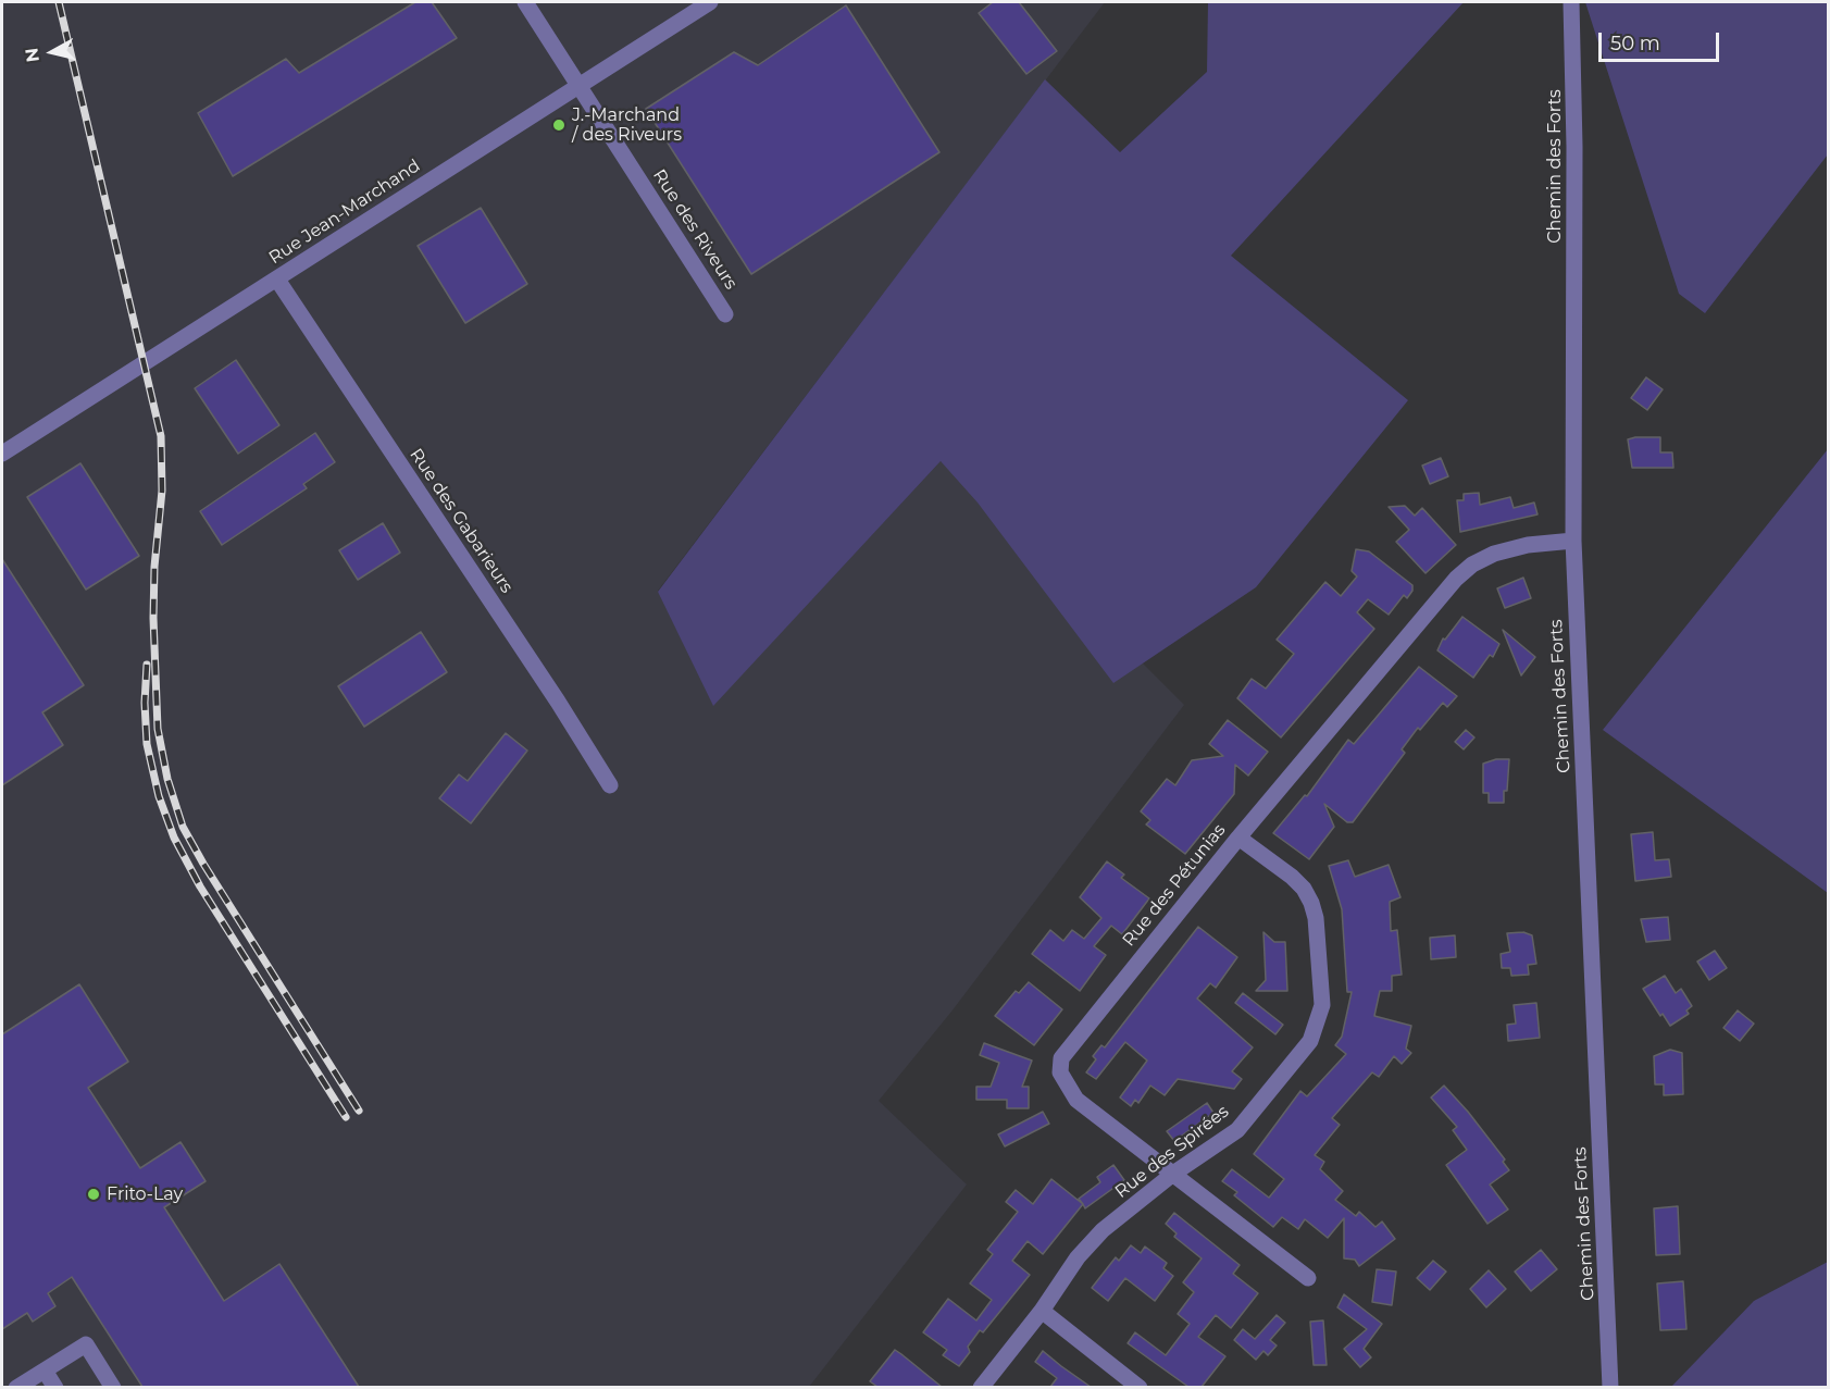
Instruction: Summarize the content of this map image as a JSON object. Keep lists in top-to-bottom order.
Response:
{
  "streets": {
    "street": [
      "Chemin des Forts",
      "Rue Jean-Marchand",
      "Rue des Riveurs",
      "Rue des Gabarieurs",
      "Rue des Pétunias",
      "Rue des Spirées"
    ]
  },
  "crossings": [
    ["Chemin des Forts", "Rue des Pétunias"],
    ["Rue Jean-Marchand", "Rue des Riveurs"],
    ["Rue Jean-Marchand", "Rue des Gabarieurs"],
    ["Rue des Pétunias", "Rue des Spirées"]
  ],
  "places": ["J.-Marchand / des Riveurs", "Frito-Lay"],
  "scale_bar": "50 m",
  "north": "left"
}
